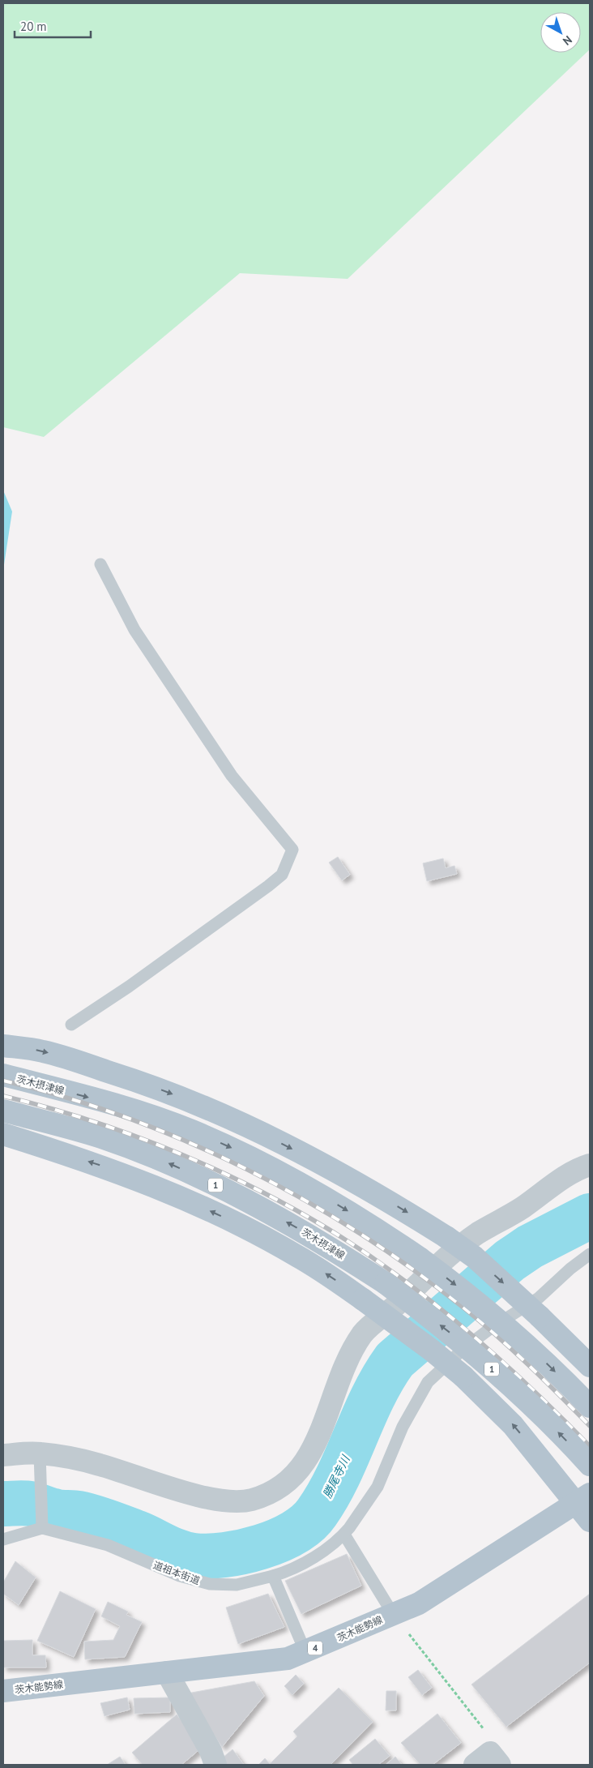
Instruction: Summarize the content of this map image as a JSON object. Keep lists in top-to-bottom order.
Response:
{
  "streets": {
    "main road": [
      "茨木摂津線",
      "1",
      "茨木能勢線",
      "4"
    ],
    "lane": ["道祖本街道"]
  },
  "water": ["勝尾寺川"],
  "scale_bar": "20 m",
  "north": "bottom right"
}
